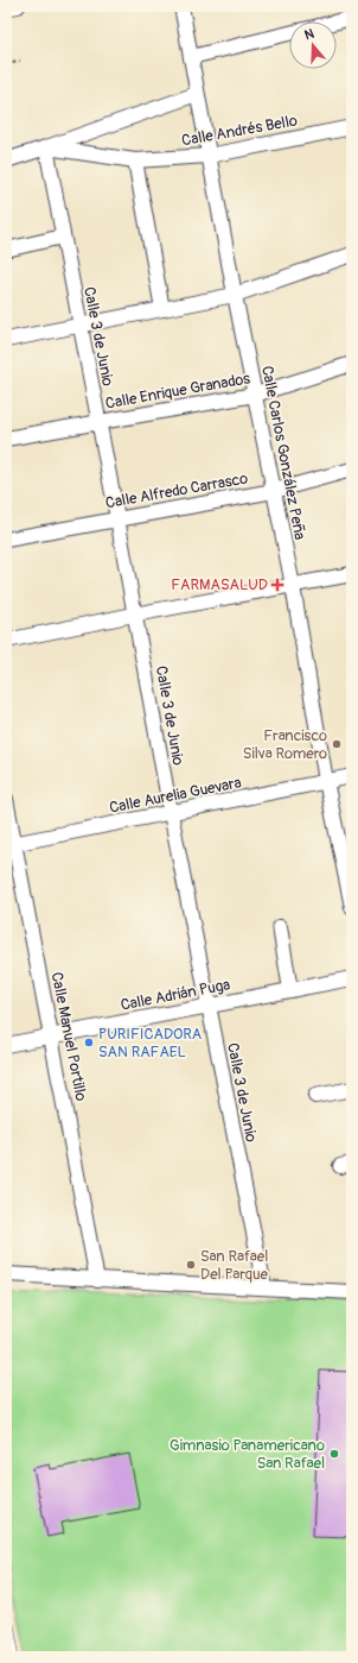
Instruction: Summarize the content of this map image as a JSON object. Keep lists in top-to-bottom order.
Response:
{
  "streets": {
    "street": [
      "Calle Andrés Bello",
      "Calle 3 de Junio",
      "Calle Enrique Granados",
      "Calle Carlos González Peña",
      "Calle Alfredo Carrasco",
      "Calle Aurelia Guevara",
      "Calle Adrián Puga",
      "Calle Manuel Portillo"
    ]
  },
  "crossings": [
    ["Calle Andrés Bello", "Calle 3 de Junio"],
    ["Calle Andrés Bello", "Calle Carlos González Peña"],
    ["Calle 3 de Junio", "Calle Enrique Granados"],
    ["Calle 3 de Junio", "Calle Alfredo Carrasco"],
    ["Calle 3 de Junio", "Calle Aurelia Guevara"],
    ["Calle 3 de Junio", "Calle Adrián Puga"],
    ["Calle Enrique Granados", "Calle Carlos González Peña"],
    ["Calle Carlos González Peña", "Calle Alfredo Carrasco"],
    ["Calle Carlos González Peña", "Calle Aurelia Guevara"],
    ["Calle Aurelia Guevara", "Calle Manuel Portillo"],
    ["Calle Adrián Puga", "Calle Manuel Portillo"]
  ],
  "places": {
    "health": ["FARMASALUD"],
    "other": [
      "Francisco Silva Romero",
      "PURIFICADORA SAN RAFAEL",
      "San Rafael Del Parque",
      "Gimnasio Panamericano San Rafael"
    ]
  },
  "north": "top"
}
